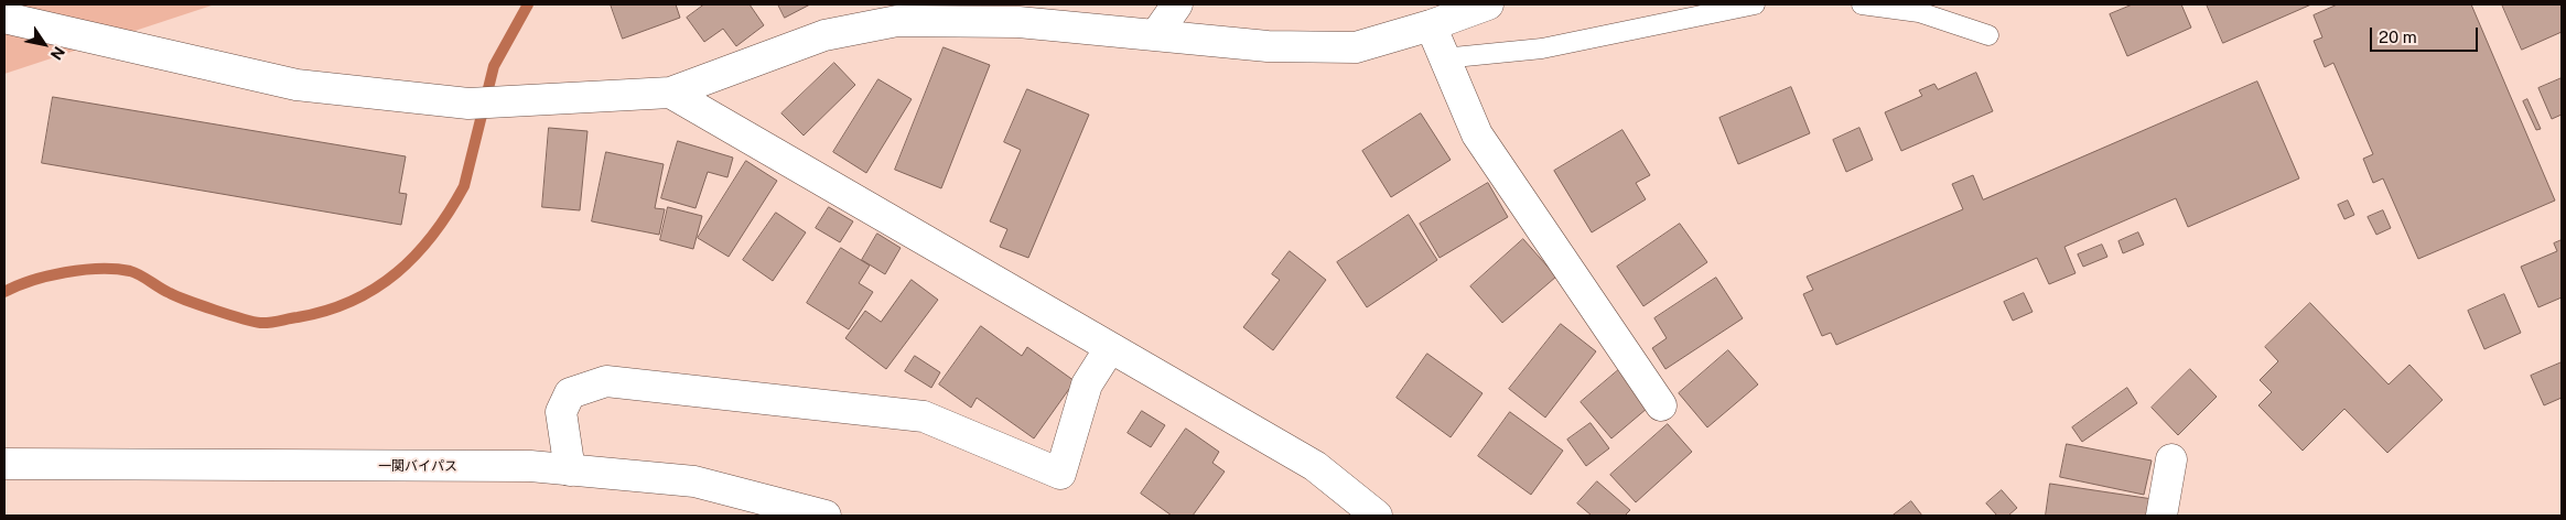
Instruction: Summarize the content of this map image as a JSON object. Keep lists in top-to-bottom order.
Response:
{
  "streets": {
    "main road": ["一関バイパス"]
  },
  "scale_bar": "20 m",
  "north": "bottom right"
}
